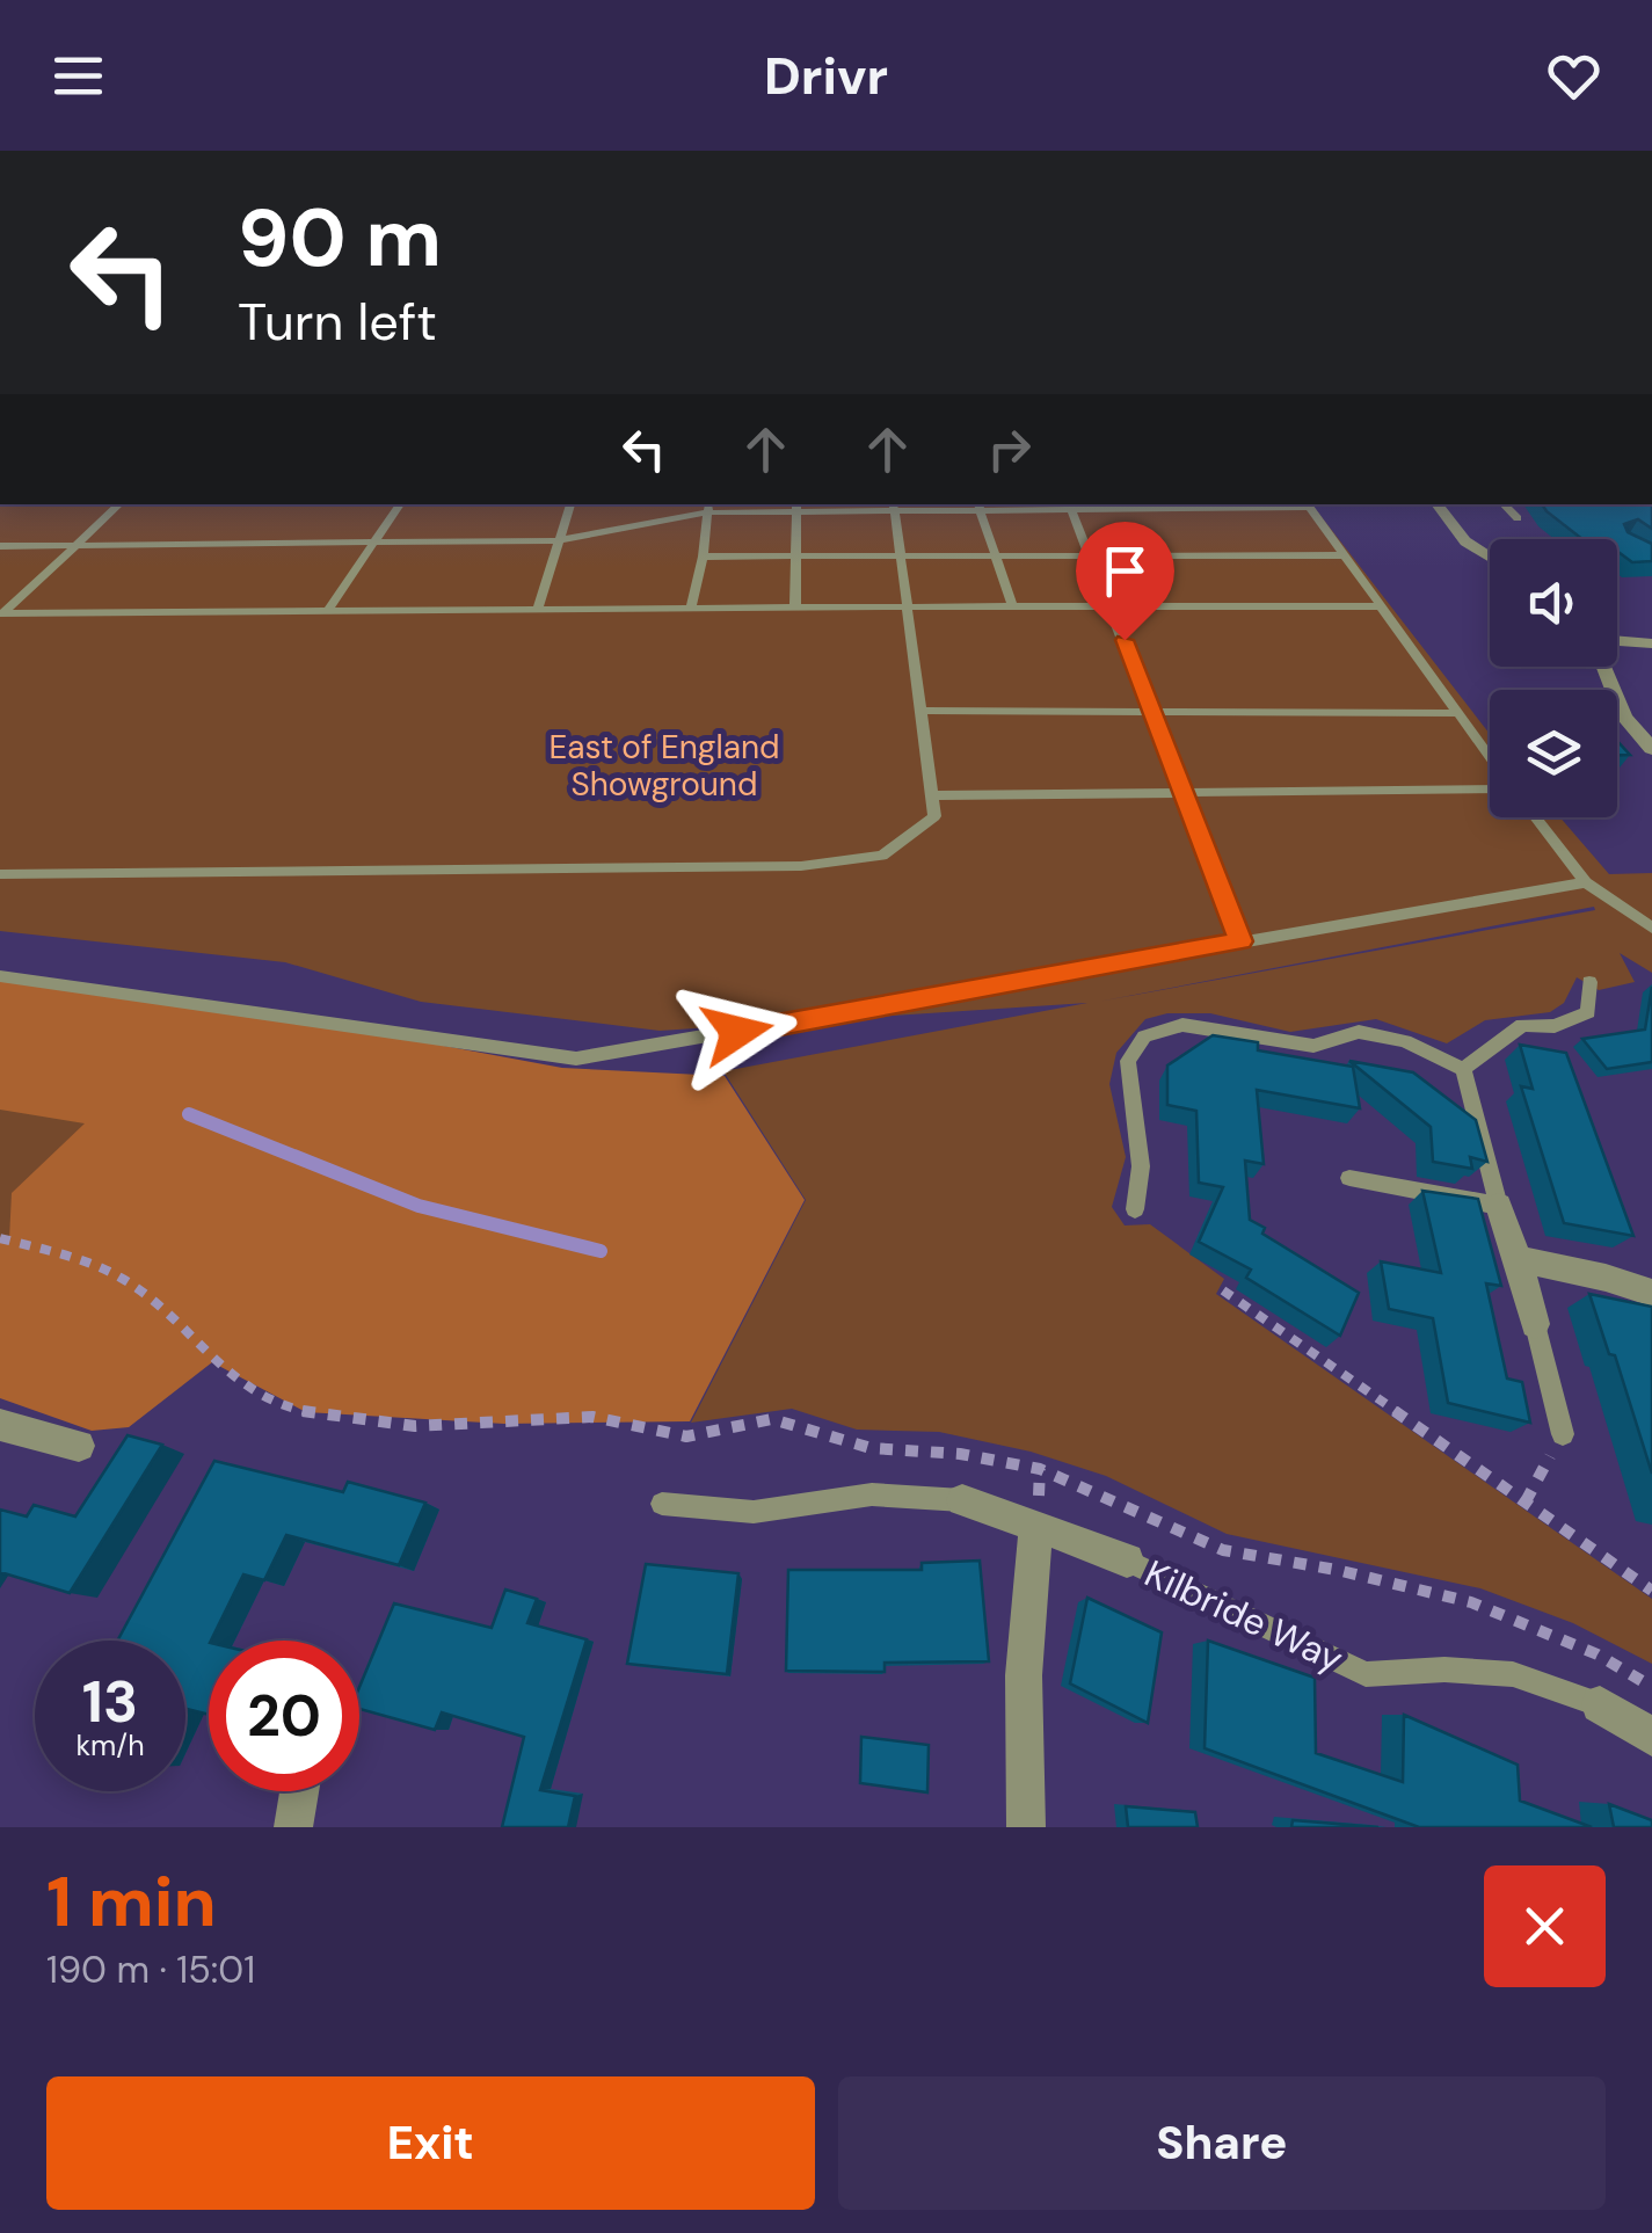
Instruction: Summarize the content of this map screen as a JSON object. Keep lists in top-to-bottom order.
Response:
{
  "streets": {
    "street": ["Kilbride Way"]
  },
  "parks": ["East of England Showground"],
  "page": {
    "header": "Drivr",
    "turn": ["90 m", "Turn left"],
    "speed": "13 km/h",
    "limit": "20",
    "heading": ["1 min", "190 m · 15:01"],
    "buttons": ["Exit", "Share"]
  }
}
